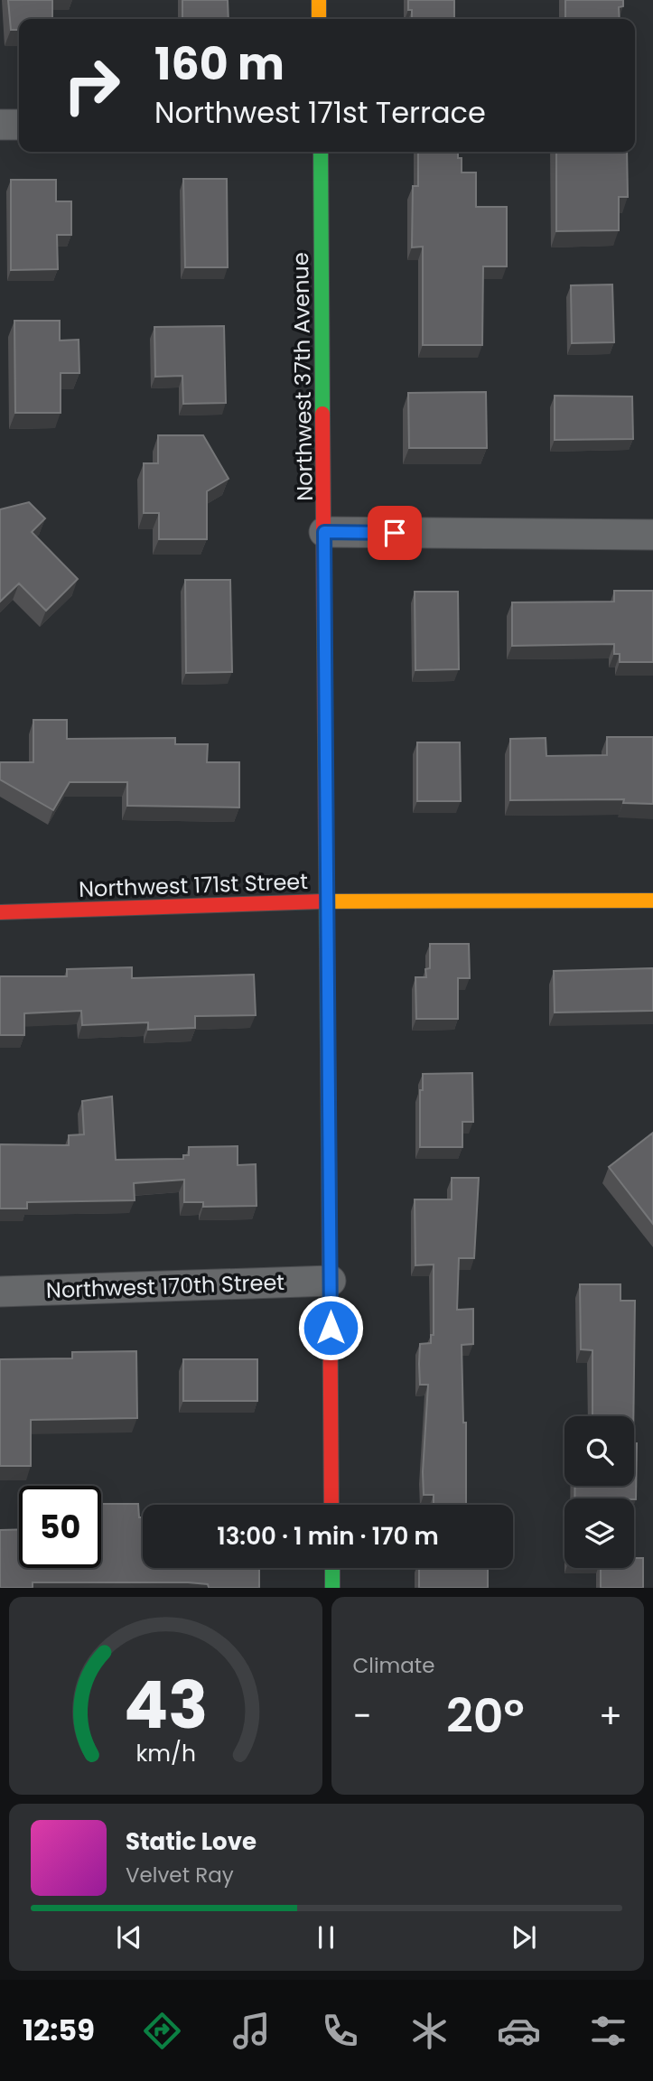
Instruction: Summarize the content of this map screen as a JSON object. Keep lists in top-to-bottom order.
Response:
{
  "streets": {
    "main road": ["Northwest 37th Avenue", "Northwest 171st Street"],
    "street": ["Northwest 170th Street"]
  },
  "crossings": [
    ["Northwest 37th Avenue", "Northwest 171st Street"],
    ["Northwest 37th Avenue", "Northwest 170th Street"]
  ],
  "page": {
    "turn": ["160 m", "Northwest 171st Terrace"],
    "limit": "50",
    "trip": "13:00 · 1 min · 170 m",
    "tile": "Climate",
    "heat": ["−", "20°", "+"],
    "song": ["Static Love", "Velvet Ray"],
    "tabs": "12:59",
    "gauge": ["43", "km/h"]
  }
}
